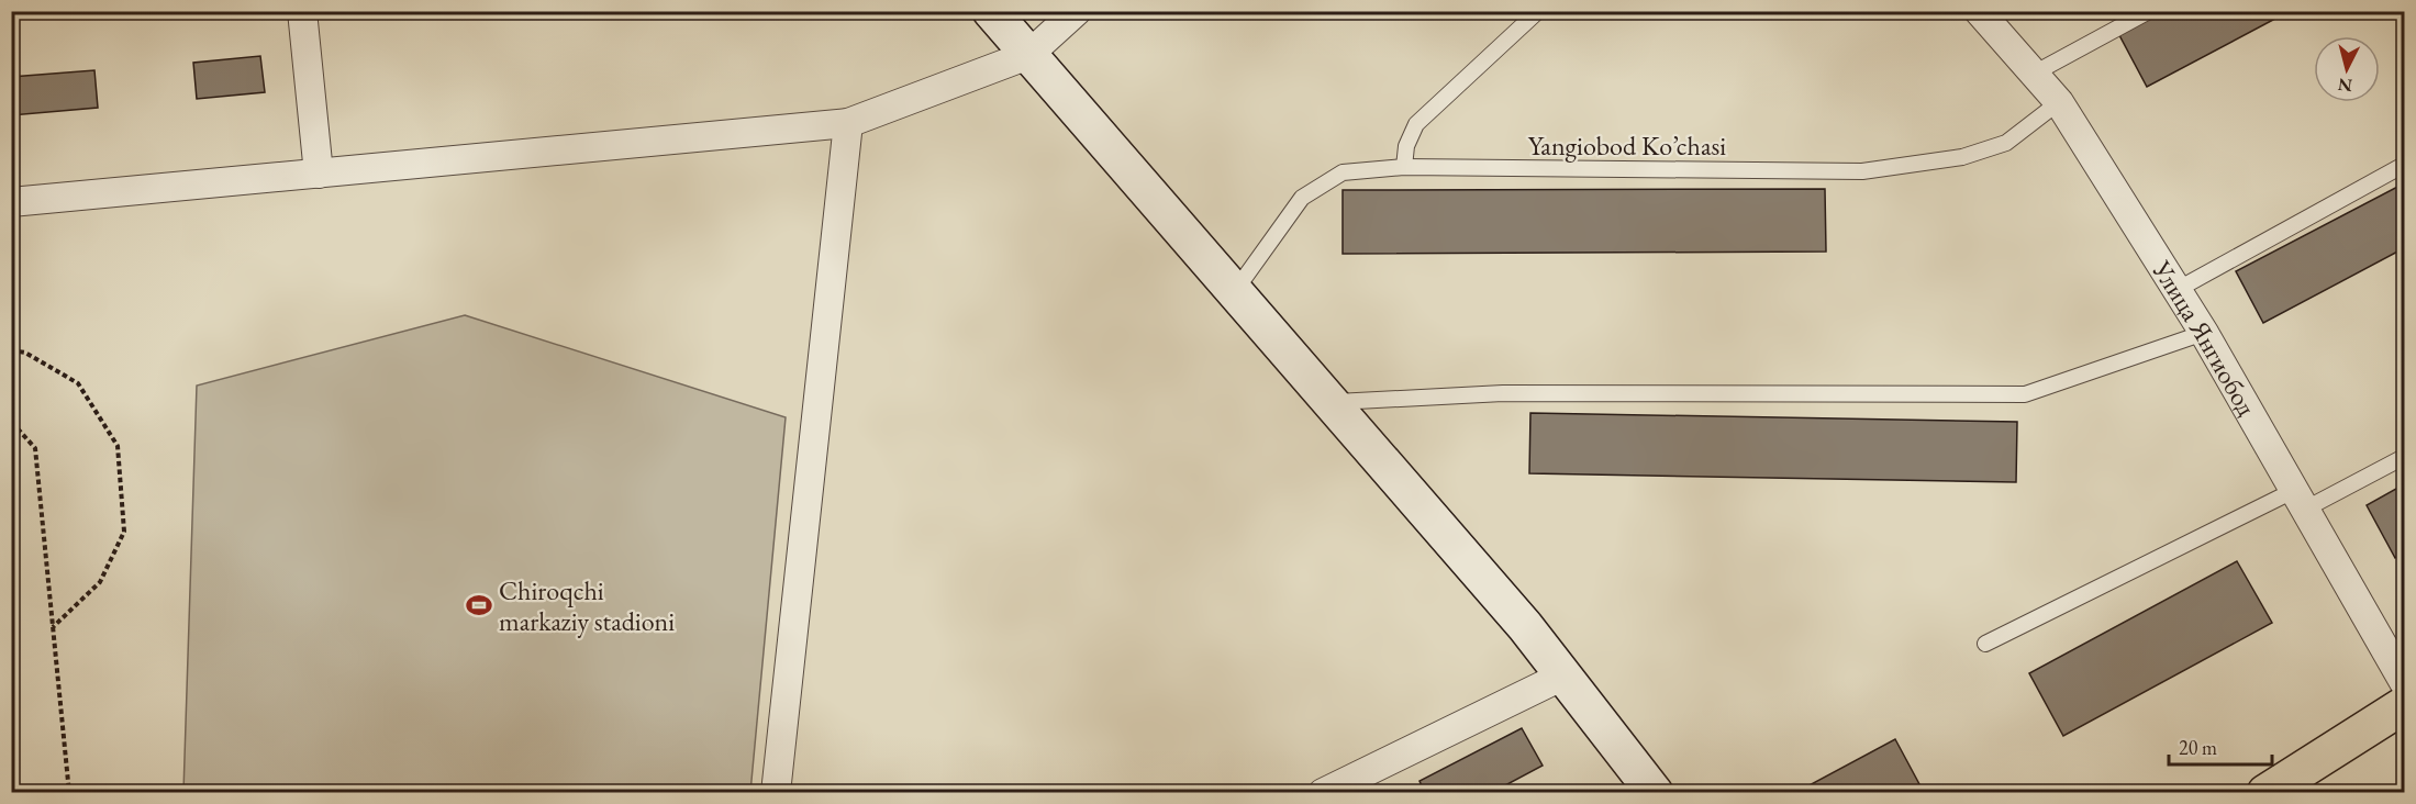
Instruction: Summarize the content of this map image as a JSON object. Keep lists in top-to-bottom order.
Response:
{
  "streets": {
    "street": ["Улица Янгиобод"],
    "lane": ["Yangiobod Ko’chasi"]
  },
  "crossings": [
    ["Yangiobod Ko’chasi", "Улица Янгиобод"]
  ],
  "places": {
    "sports": ["Chiroqchi markaziy stadioni"]
  },
  "scale_bar": "20 m",
  "north": "bottom"
}
